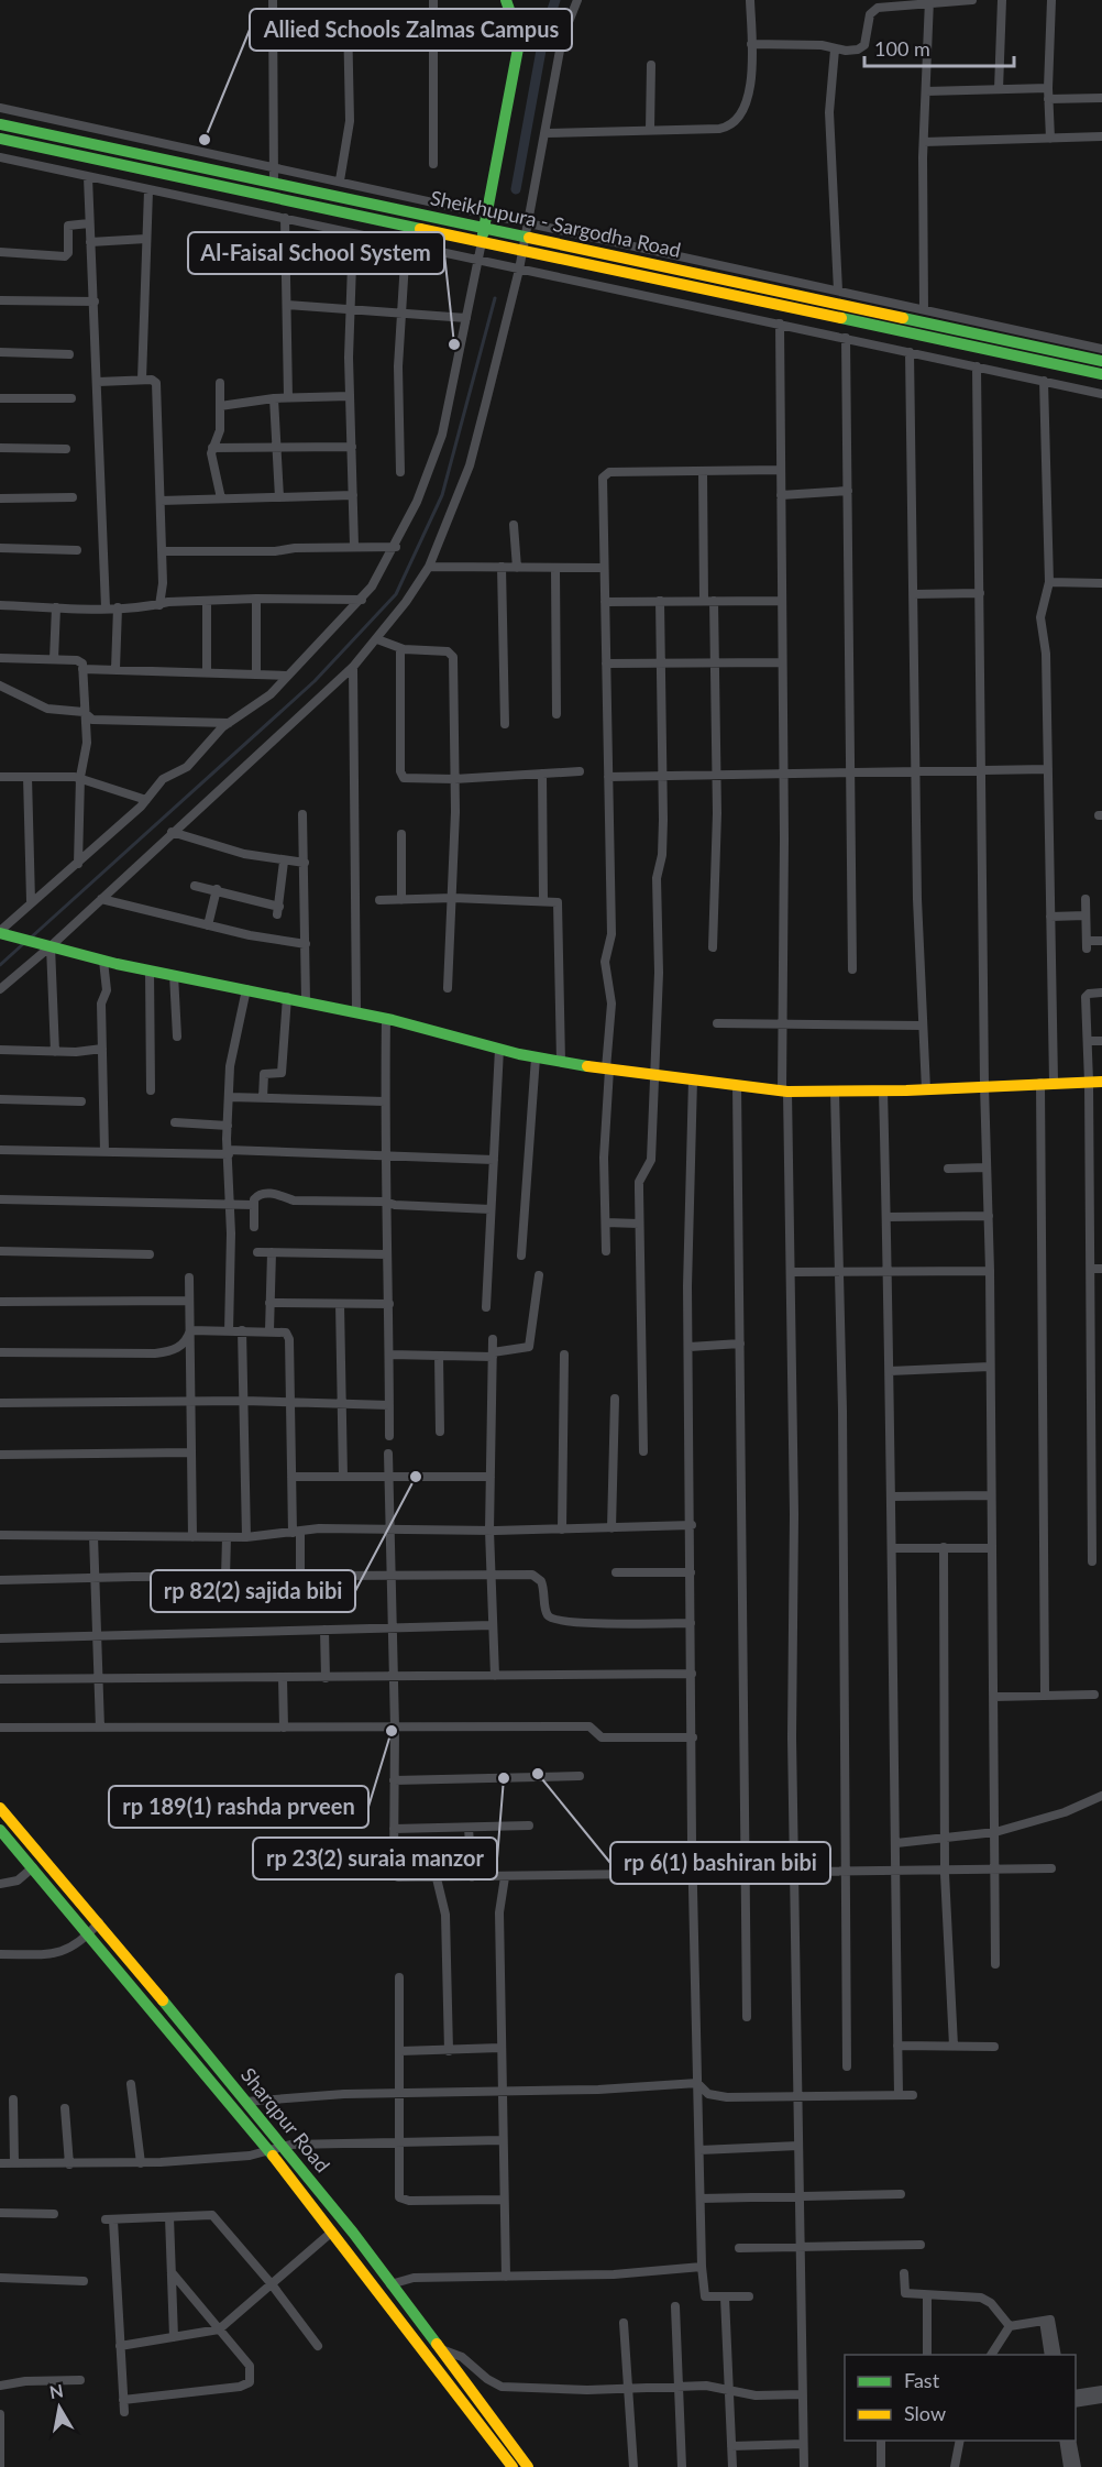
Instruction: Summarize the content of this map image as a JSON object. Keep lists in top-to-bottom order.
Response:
{
  "streets": {
    "main road": ["Sheikhupura - Sargodha Road", "Sharqpur Road"]
  },
  "places": [
    "Allied Schools Zalmas Campus",
    "Al-Faisal School System",
    "rp 82(2) sajida bibi",
    "rp 189(1) rashda prveen",
    "rp 6(1) bashiran bibi",
    "rp 23(2) suraia manzor"
  ],
  "legend": ["Fast", "Slow"],
  "scale_bar": "100 m",
  "north": "top"
}
